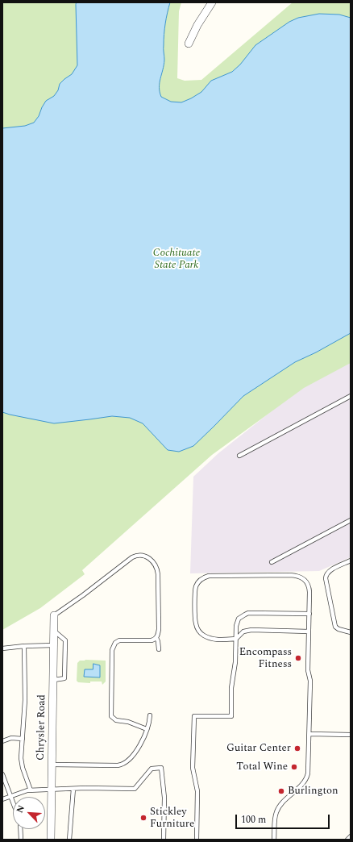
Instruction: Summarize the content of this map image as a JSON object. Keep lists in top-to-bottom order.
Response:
{
  "streets": {
    "street": ["Chrysler Road"]
  },
  "parks": ["Cochituate State Park"],
  "places": [
    "Encompass Fitness",
    "Guitar Center",
    "Total Wine",
    "Burlington",
    "Stickley Furniture"
  ],
  "scale_bar": "100 m",
  "north": "top left"
}
